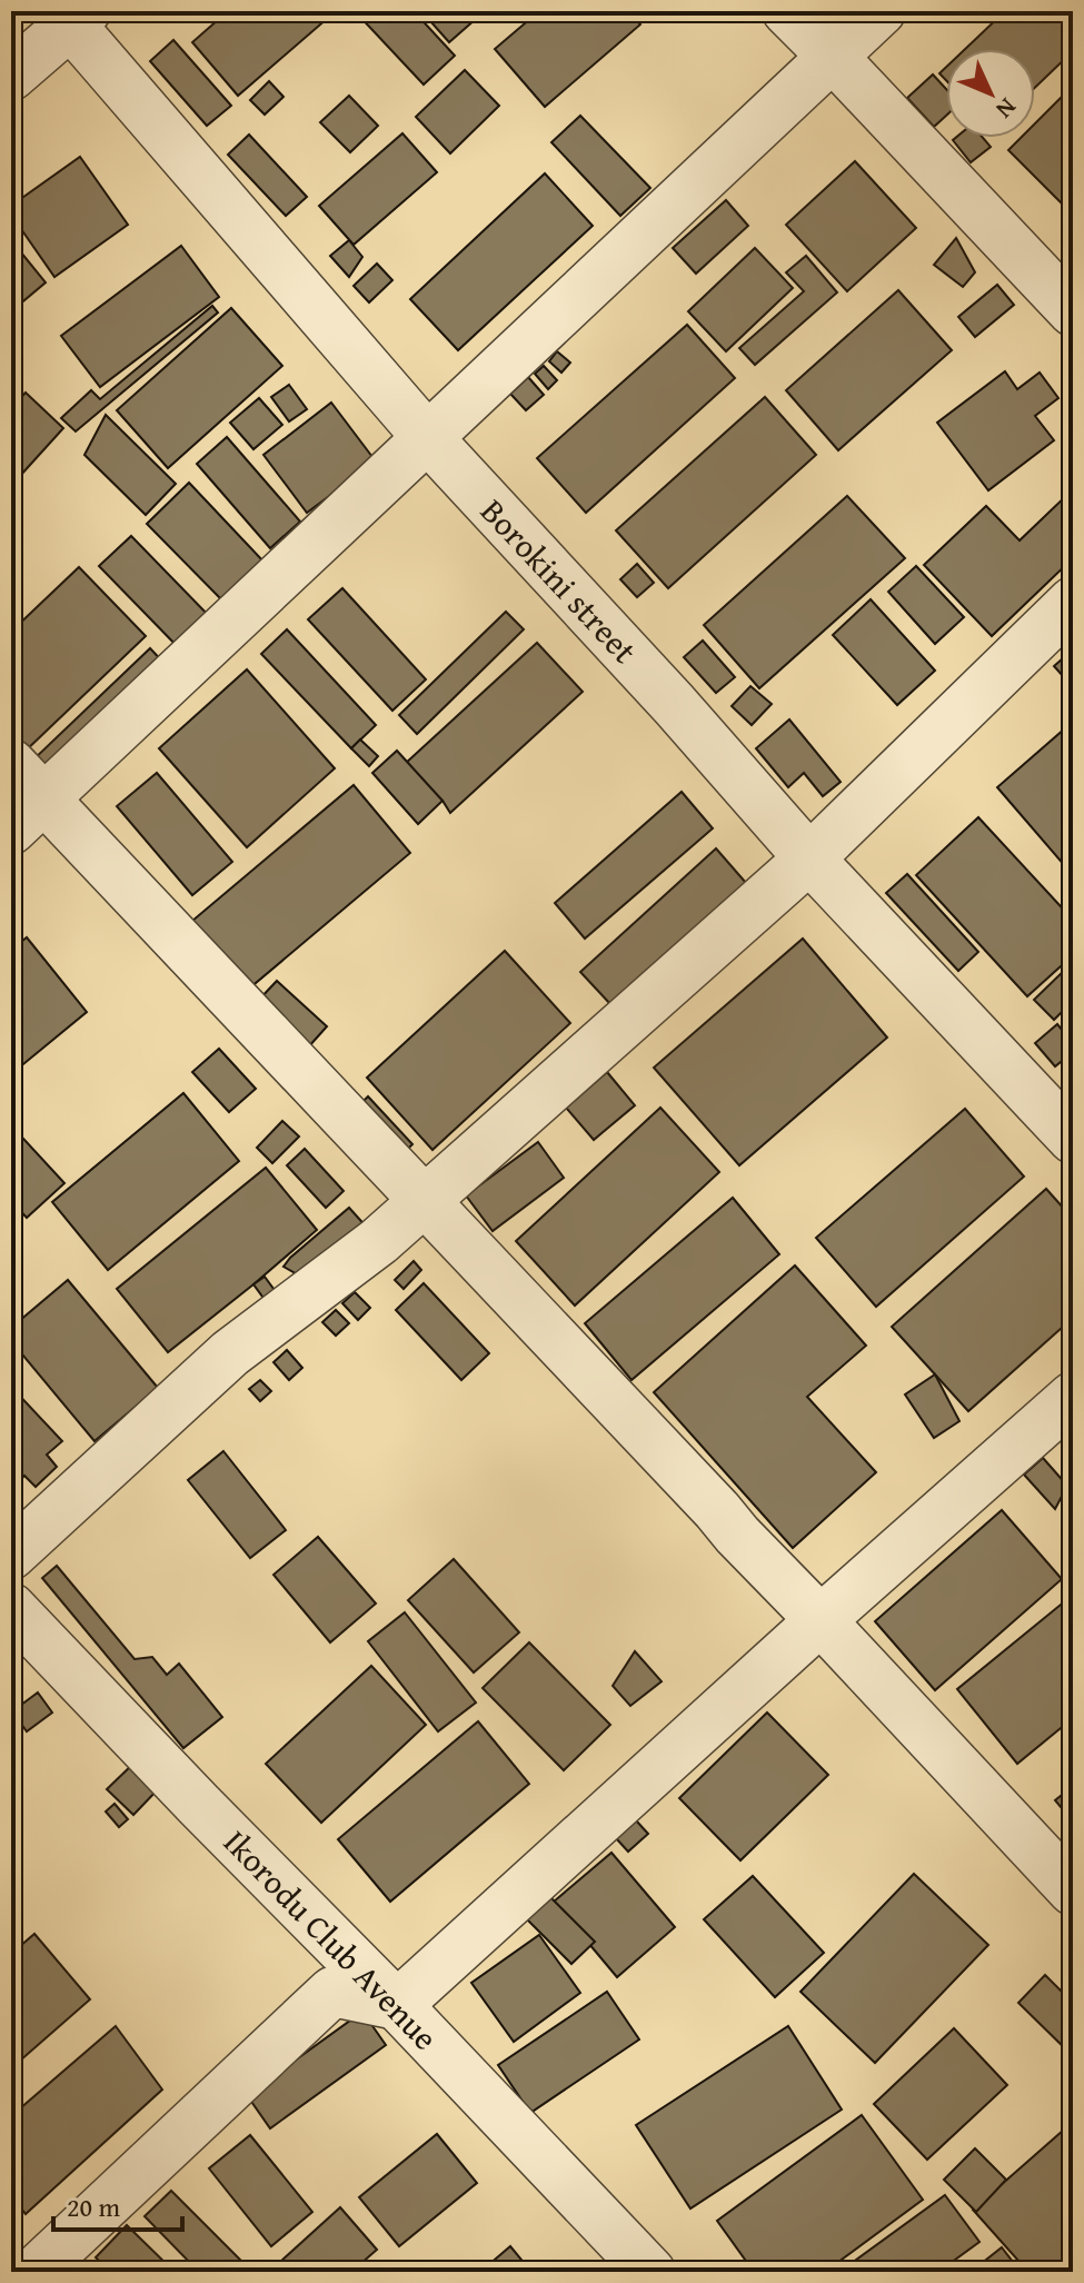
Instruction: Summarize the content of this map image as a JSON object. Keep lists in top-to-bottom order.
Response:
{
  "streets": {
    "street": ["Borokini street", "Ikorodu Club Avenue"]
  },
  "scale_bar": "20 m",
  "north": "bottom right"
}
